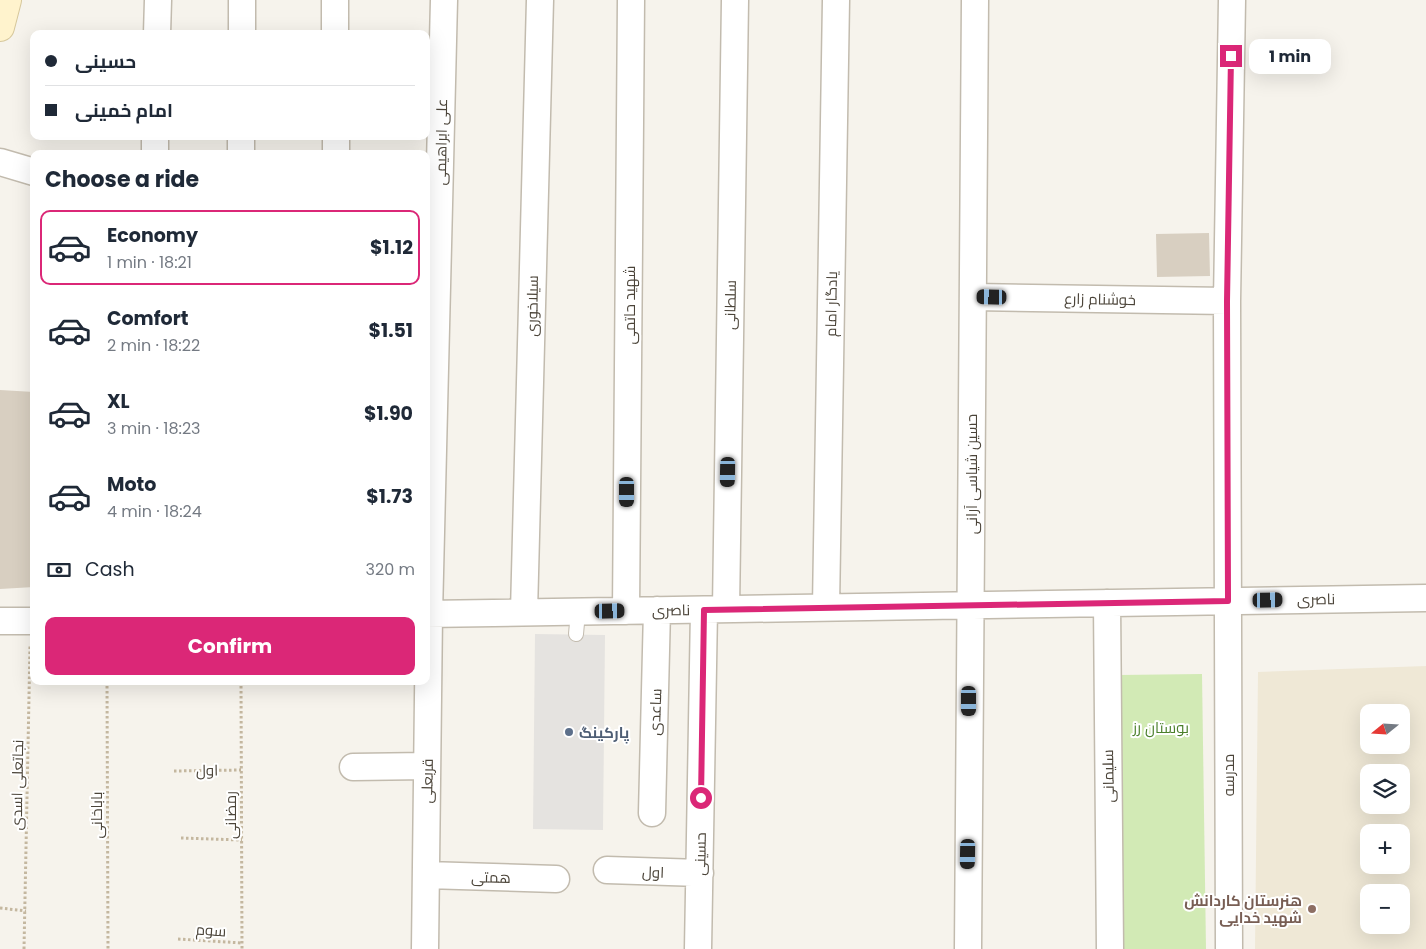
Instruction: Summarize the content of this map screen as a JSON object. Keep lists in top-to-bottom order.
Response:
{
  "streets": {
    "street": [
      "علی ابراهیمی",
      "خوشنام زارع",
      "یادگار امام",
      "شهید حاتمی",
      "سلطانی",
      "سیلاخوری",
      "حسین شیاسی آرانی",
      "ناصری",
      "ساعدی",
      "اول",
      "مدرسه",
      "سلیمانی",
      "قربعلی",
      "حسینی",
      "همتی"
    ],
    "path": [
      "نجاتعلی اسدی",
      "باباخانی",
      "رمضانی",
      "سوم"
    ]
  },
  "crossings": [
    ["خوشنام زارع", "حسین شیاسی آرانی"],
    ["خوشنام زارع", "مدرسه"],
    ["یادگار امام", "ناصری"],
    ["شهید حاتمی", "ناصری"],
    ["سلطانی", "ناصری"],
    ["سلطانی", "حسینی"],
    ["سیلاخوری", "ناصری"],
    ["حسین شیاسی آرانی", "ناصری"],
    ["ناصری", "ساعدی"],
    ["ناصری", "مدرسه"],
    ["ناصری", "سلیمانی"],
    ["ناصری", "حسینی"],
    ["اول", "رمضانی"],
    ["اول", "حسینی"],
    ["قربعلی", "همتی"],
    ["رمضانی", "سوم"]
  ],
  "parks": ["بوستان رز"],
  "places": ["پارکینگ", "هنرستان کاردانش شهید خدایی"],
  "north": "left",
  "page": {
    "banner": ["حسینی", "امام خمینی"],
    "bubble": "1 min",
    "heading": "Choose a ride",
    "list": [
      {
        "name": "Economy",
        "note": "1 min · 18:21",
        "value": "$1.12"
      },
      {
        "name": "Comfort",
        "note": "2 min · 18:22",
        "value": "$1.51"
      },
      {
        "name": "XL",
        "note": "3 min · 18:23",
        "value": "$1.90"
      },
      {
        "name": "Moto",
        "note": "4 min · 18:24",
        "value": "$1.73"
      }
    ],
    "pay": ["Cash", "320 m"],
    "buttons": "Confirm",
    "map_buttons": ["+", "−"]
  }
}
